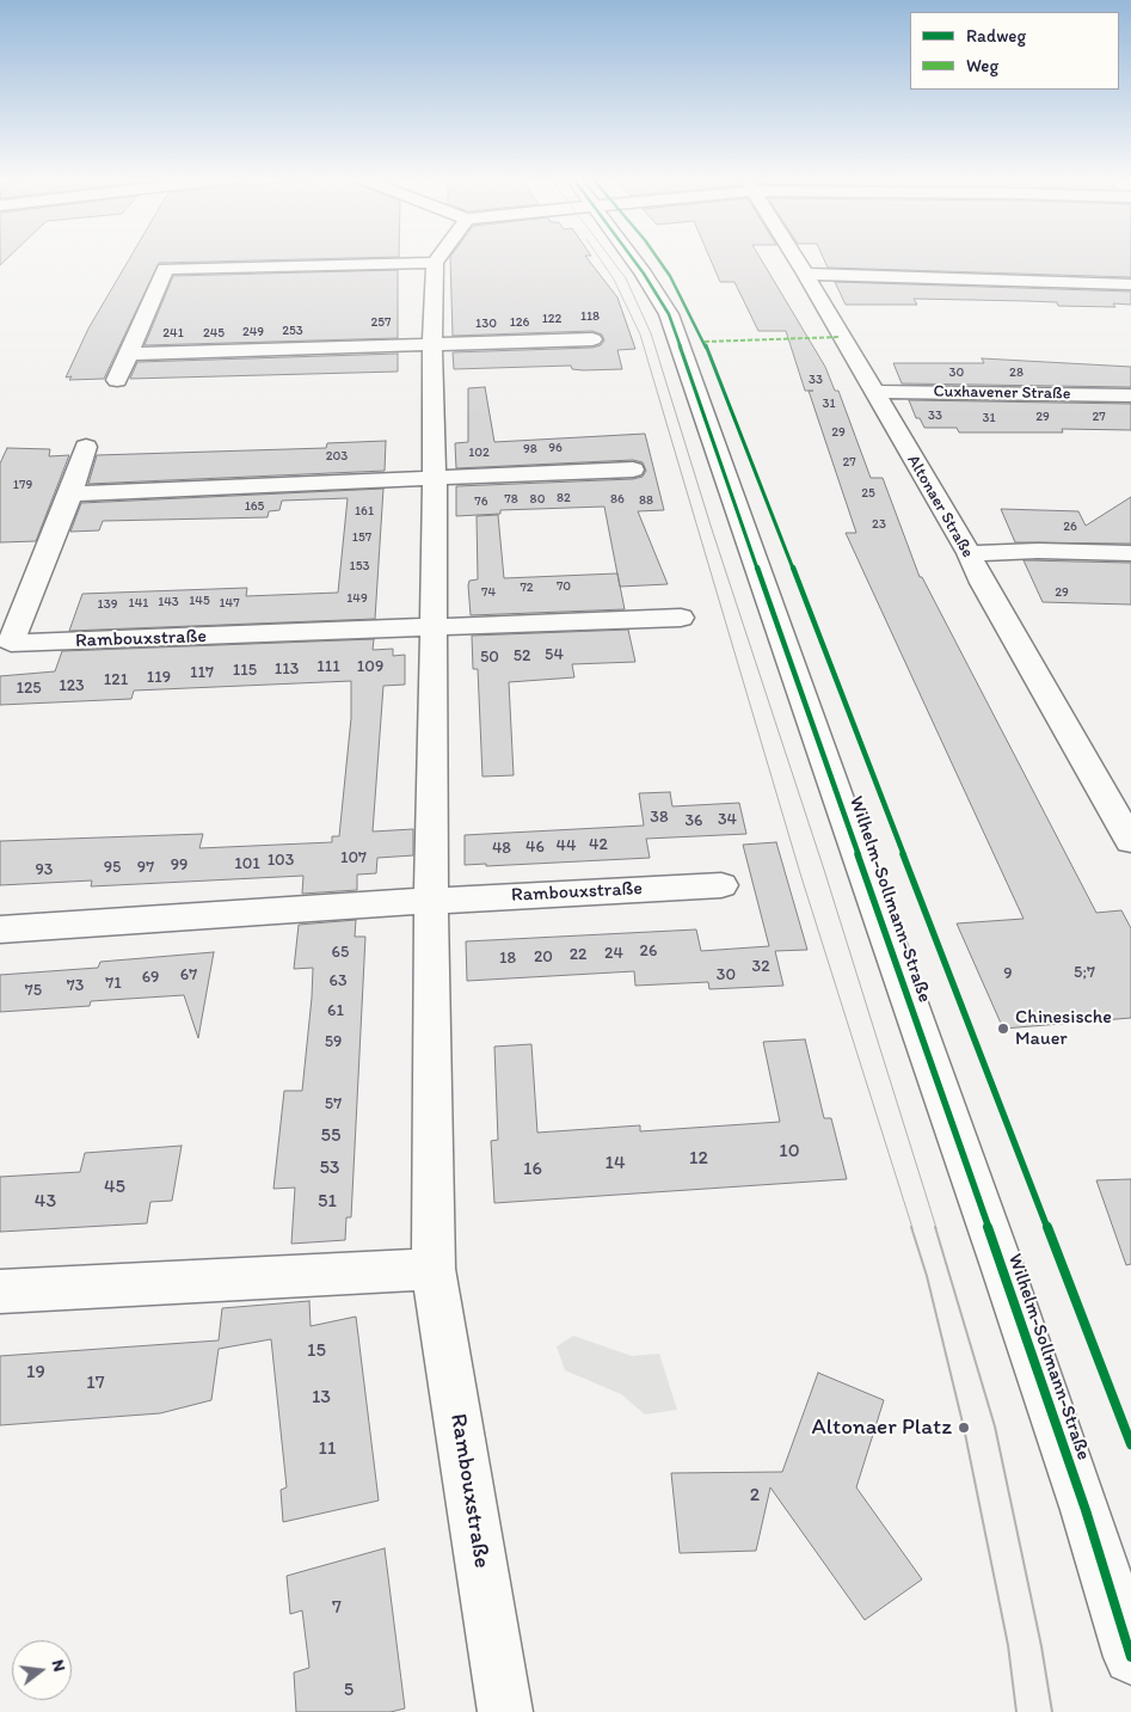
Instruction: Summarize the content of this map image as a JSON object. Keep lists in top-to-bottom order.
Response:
{
  "streets": {
    "street": [
      "Cuxhavener Straße",
      "Altonaer Straße",
      "Rambouxstraße",
      "Wilhelm-Sollmann-Straße"
    ]
  },
  "crossings": [
    ["Cuxhavener Straße", "Altonaer Straße"]
  ],
  "places": ["Chinesische Mauer", "Altonaer Platz"],
  "house_numbers": [
    "118",
    "122",
    "257",
    "126",
    "130",
    "253",
    "249",
    "241",
    "245",
    "30",
    "28",
    "33",
    "31",
    "33",
    "29",
    "27",
    "31",
    "29",
    "96",
    "98",
    "102",
    "203",
    "27",
    "179",
    "25",
    "82",
    "78",
    "80",
    "86",
    "88",
    "76",
    "165",
    "161",
    "23",
    "26",
    "157",
    "153",
    "70",
    "72",
    "74",
    "29",
    "149",
    "145",
    "143",
    "141",
    "147",
    "139",
    "54",
    "52",
    "50",
    "111",
    "109",
    "113",
    "115",
    "117",
    "119",
    "121",
    "123",
    "125",
    "38",
    "34",
    "36",
    "42",
    "44",
    "46",
    "48",
    "107",
    "103",
    "101",
    "99",
    "95",
    "97",
    "93",
    "26",
    "65",
    "24",
    "22",
    "20",
    "18",
    "32",
    "5;7",
    "9",
    "67",
    "30",
    "69",
    "63",
    "71",
    "73",
    "75",
    "61",
    "59",
    "57",
    "55",
    "10",
    "12",
    "14",
    "53",
    "16",
    "45",
    "43",
    "51",
    "15",
    "19",
    "17",
    "13",
    "11",
    "2",
    "7",
    "5"
  ],
  "legend": ["Radweg", "Weg"],
  "north": "right"
}
